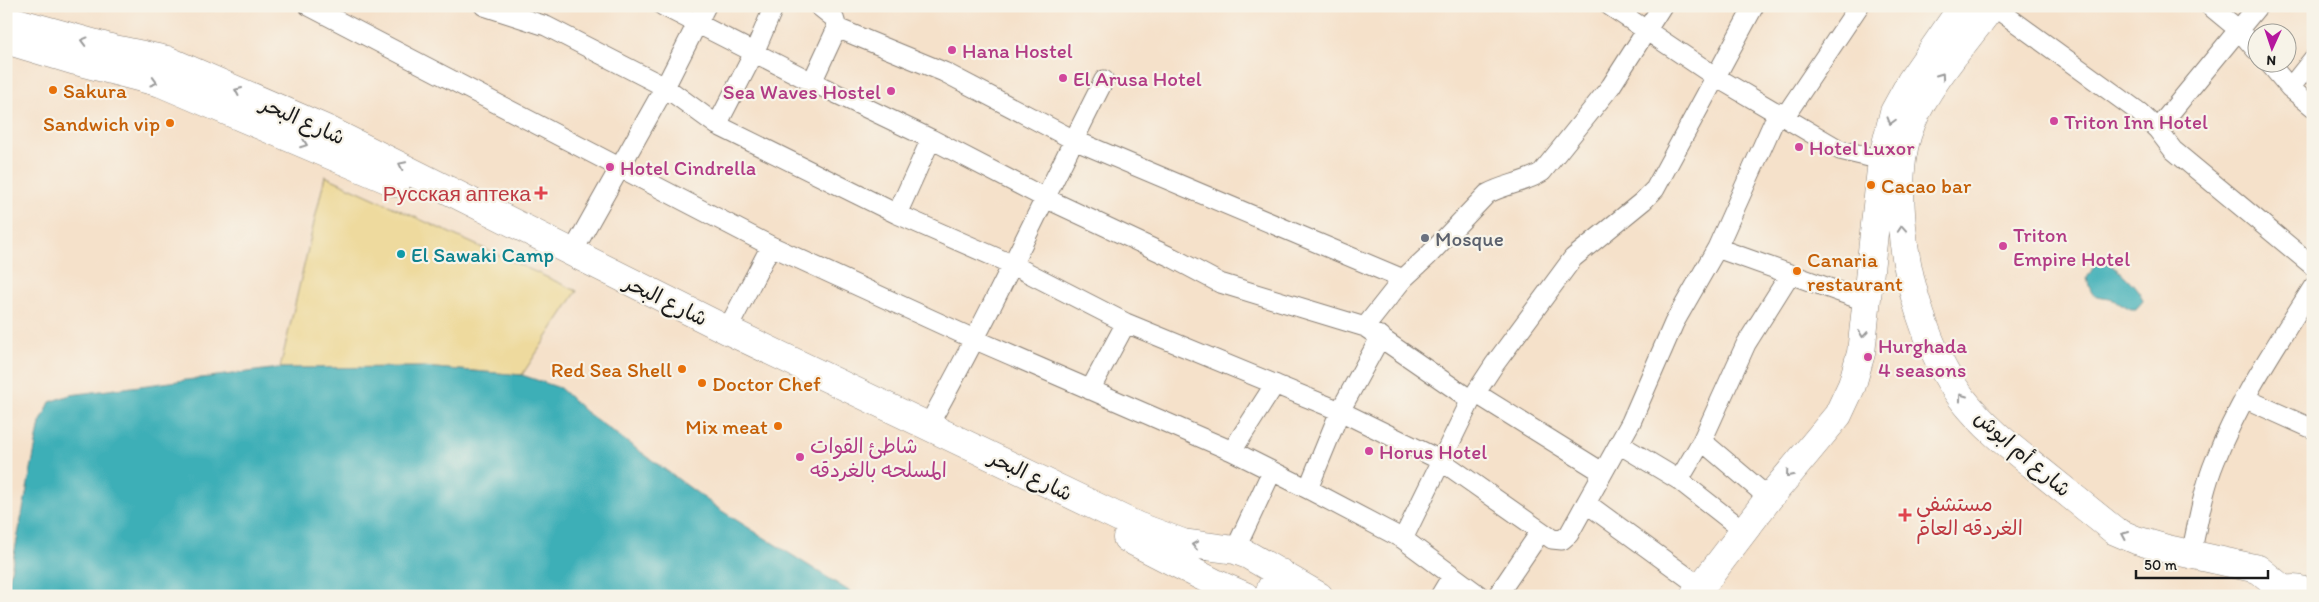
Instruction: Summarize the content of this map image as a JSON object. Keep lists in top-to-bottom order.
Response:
{
  "streets": {
    "main road": ["شارع البحر", "شارع أم ابوش"]
  },
  "one_way": ["شارع أم ابوش"],
  "places": {
    "other": [
      "Hana Hostel",
      "El Arusa Hotel",
      "Sakura",
      "Sea Waves Hostel",
      "Triton Inn Hotel",
      "Sandwich vip",
      "Hotel Luxor",
      "Hotel Cindrella",
      "Cacao bar",
      "Mosque",
      "Triton Empire Hotel",
      "El Sawaki Camp",
      "Canaria restaurant",
      "Hurghada 4 seasons",
      "Red Sea Shell",
      "Doctor Chef",
      "Mix meat",
      "Horus Hotel",
      "شاطئ القوات المسلحه بالغردقه"
    ],
    "health": ["Русская аптека", "مستشفي الغردقه العام"]
  },
  "scale_bar": "50 m",
  "north": "bottom"
}
